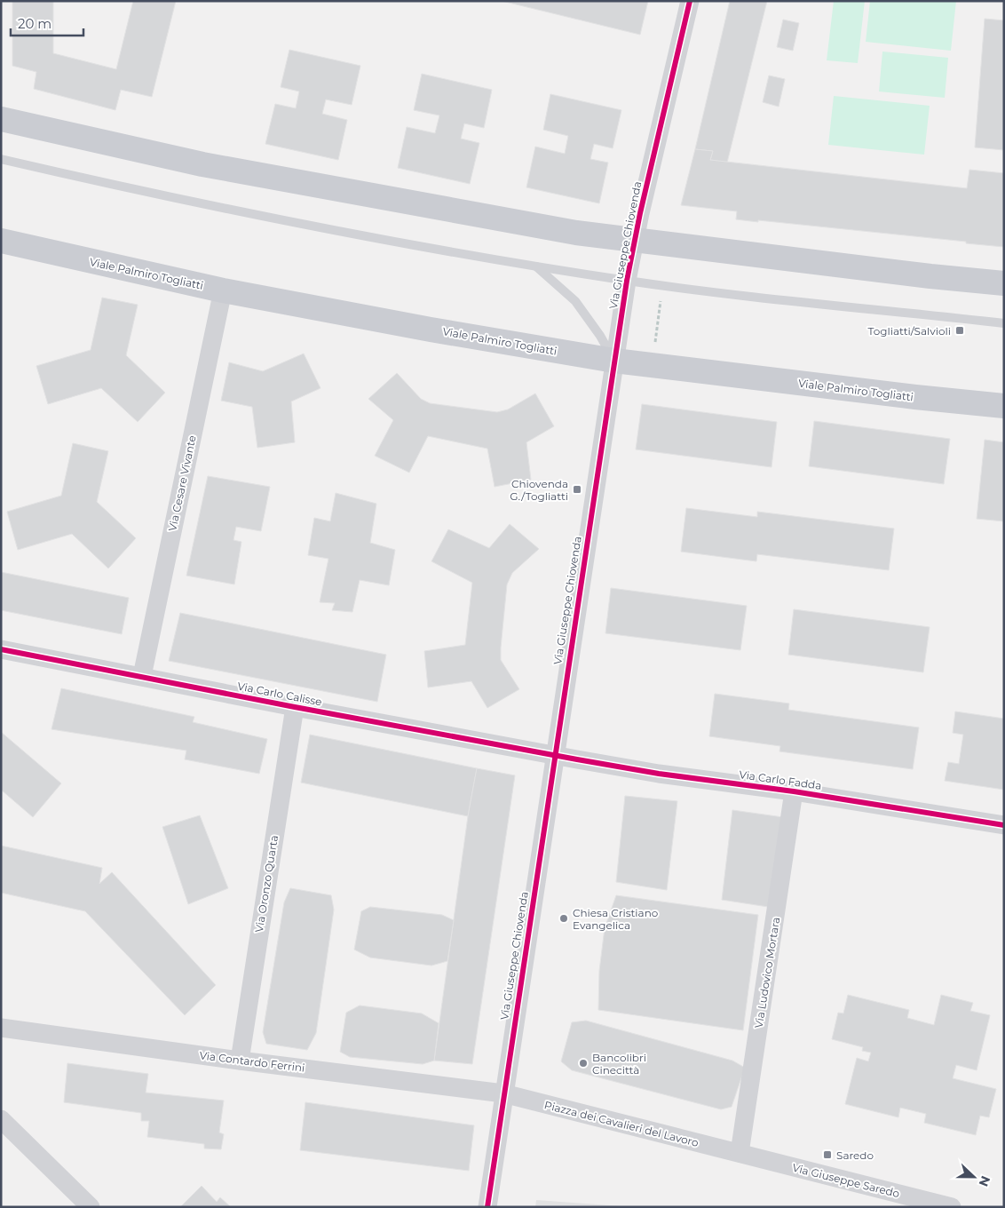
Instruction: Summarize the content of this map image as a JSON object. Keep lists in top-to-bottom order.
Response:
{
  "streets": {
    "main road": ["Viale Palmiro Togliatti"],
    "street": [
      "Via Giuseppe Chiovenda",
      "Via Cesare Vivante",
      "Via Carlo Calisse",
      "Via Carlo Fadda",
      "Via Oronzo Quarta",
      "Via Ludovico Mortara",
      "Via Contardo Ferrini",
      "Piazza dei Cavalieri del Lavoro",
      "Via Giuseppe Saredo"
    ]
  },
  "crossings": [
    ["Via Giuseppe Chiovenda", "Viale Palmiro Togliatti"],
    ["Via Giuseppe Chiovenda", "Via Carlo Calisse"],
    ["Via Giuseppe Chiovenda", "Via Carlo Fadda"],
    ["Via Giuseppe Chiovenda", "Via Contardo Ferrini"],
    ["Via Giuseppe Chiovenda", "Piazza dei Cavalieri del Lavoro"],
    ["Viale Palmiro Togliatti", "Via Cesare Vivante"],
    ["Via Cesare Vivante", "Via Carlo Calisse"],
    ["Via Carlo Calisse", "Via Carlo Fadda"],
    ["Via Carlo Calisse", "Via Oronzo Quarta"],
    ["Via Carlo Fadda", "Via Ludovico Mortara"],
    ["Via Oronzo Quarta", "Via Contardo Ferrini"],
    ["Via Ludovico Mortara", "Piazza dei Cavalieri del Lavoro"],
    ["Via Ludovico Mortara", "Via Giuseppe Saredo"],
    ["Via Contardo Ferrini", "Piazza dei Cavalieri del Lavoro"],
    ["Piazza dei Cavalieri del Lavoro", "Via Giuseppe Saredo"]
  ],
  "places": {
    "transit": ["Togliatti/Salvioli", "Chiovenda G./Togliatti", "Saredo"],
    "other": ["Chiesa Cristiano Evangelica", "Bancolibri Cinecittà"]
  },
  "scale_bar": "20 m",
  "north": "right"
}
